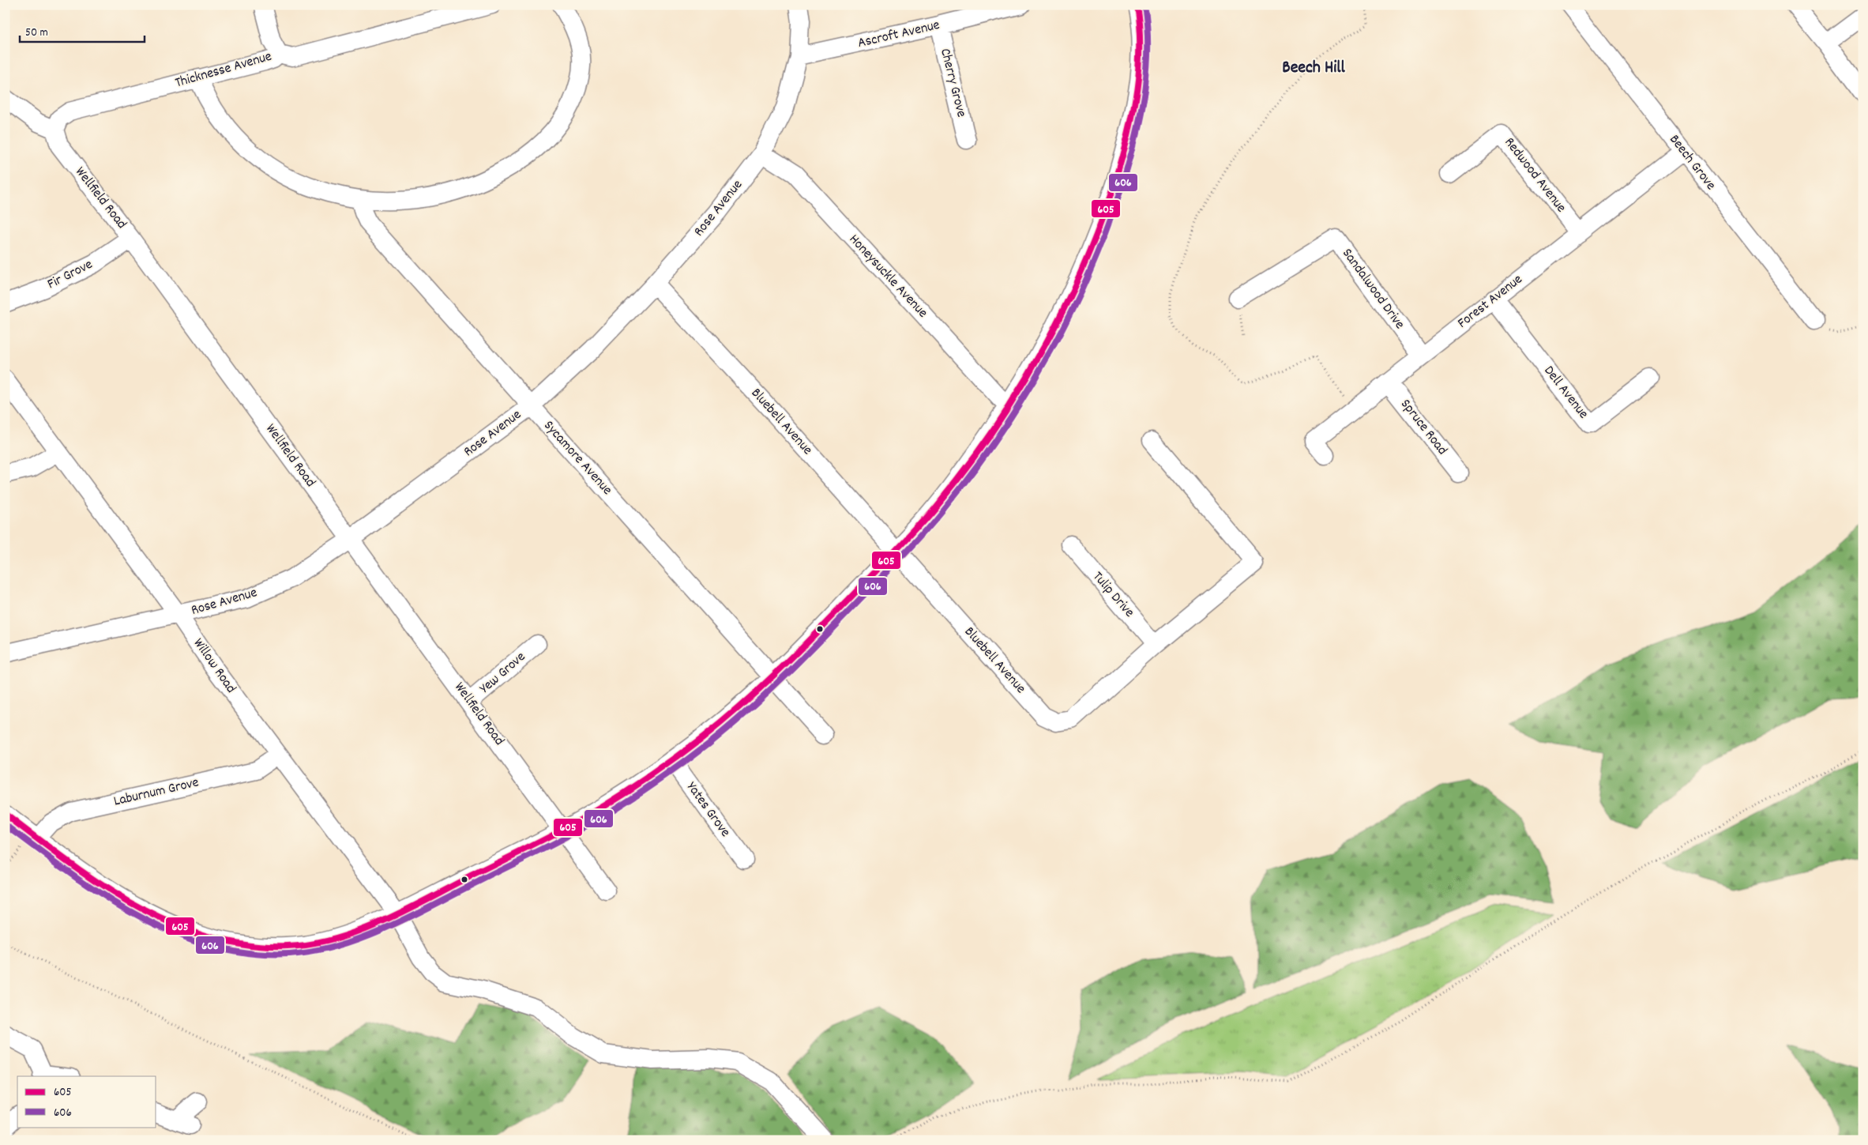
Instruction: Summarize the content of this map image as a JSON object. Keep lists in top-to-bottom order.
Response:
{
  "streets": {
    "street": [
      "Ascroft Avenue",
      "Thicknesse Avenue",
      "Cherry Grove",
      "Beech Grove",
      "Redwood Avenue",
      "Wellfield Road",
      "Rose Avenue",
      "Fir Grove",
      "Honeysuckle Avenue",
      "Sandalwood Drive",
      "Forest Avenue",
      "Dell Avenue",
      "Bluebell Avenue",
      "Spruce Road",
      "Sycamore Avenue",
      "Tulip Drive",
      "Willow Road",
      "Yew Grove",
      "Laburnum Grove",
      "Yates Grove"
    ]
  },
  "crossings": [
    ["Ascroft Avenue", "Cherry Grove"],
    ["Ascroft Avenue", "Rose Avenue"],
    ["Thicknesse Avenue", "Wellfield Road"],
    ["Beech Grove", "Forest Avenue"],
    ["Redwood Avenue", "Forest Avenue"],
    ["Wellfield Road", "Rose Avenue"],
    ["Wellfield Road", "Fir Grove"],
    ["Wellfield Road", "Yew Grove"],
    ["Rose Avenue", "Honeysuckle Avenue"],
    ["Rose Avenue", "Bluebell Avenue"],
    ["Rose Avenue", "Sycamore Avenue"],
    ["Rose Avenue", "Willow Road"],
    ["Sandalwood Drive", "Forest Avenue"],
    ["Forest Avenue", "Dell Avenue"],
    ["Forest Avenue", "Spruce Road"],
    ["Bluebell Avenue", "Tulip Drive"],
    ["Willow Road", "Laburnum Grove"]
  ],
  "districts": ["Beech Hill"],
  "lines": ["transit line 605", "transit line 606"],
  "legend": ["605", "606"],
  "scale_bar": "50 m"
}
